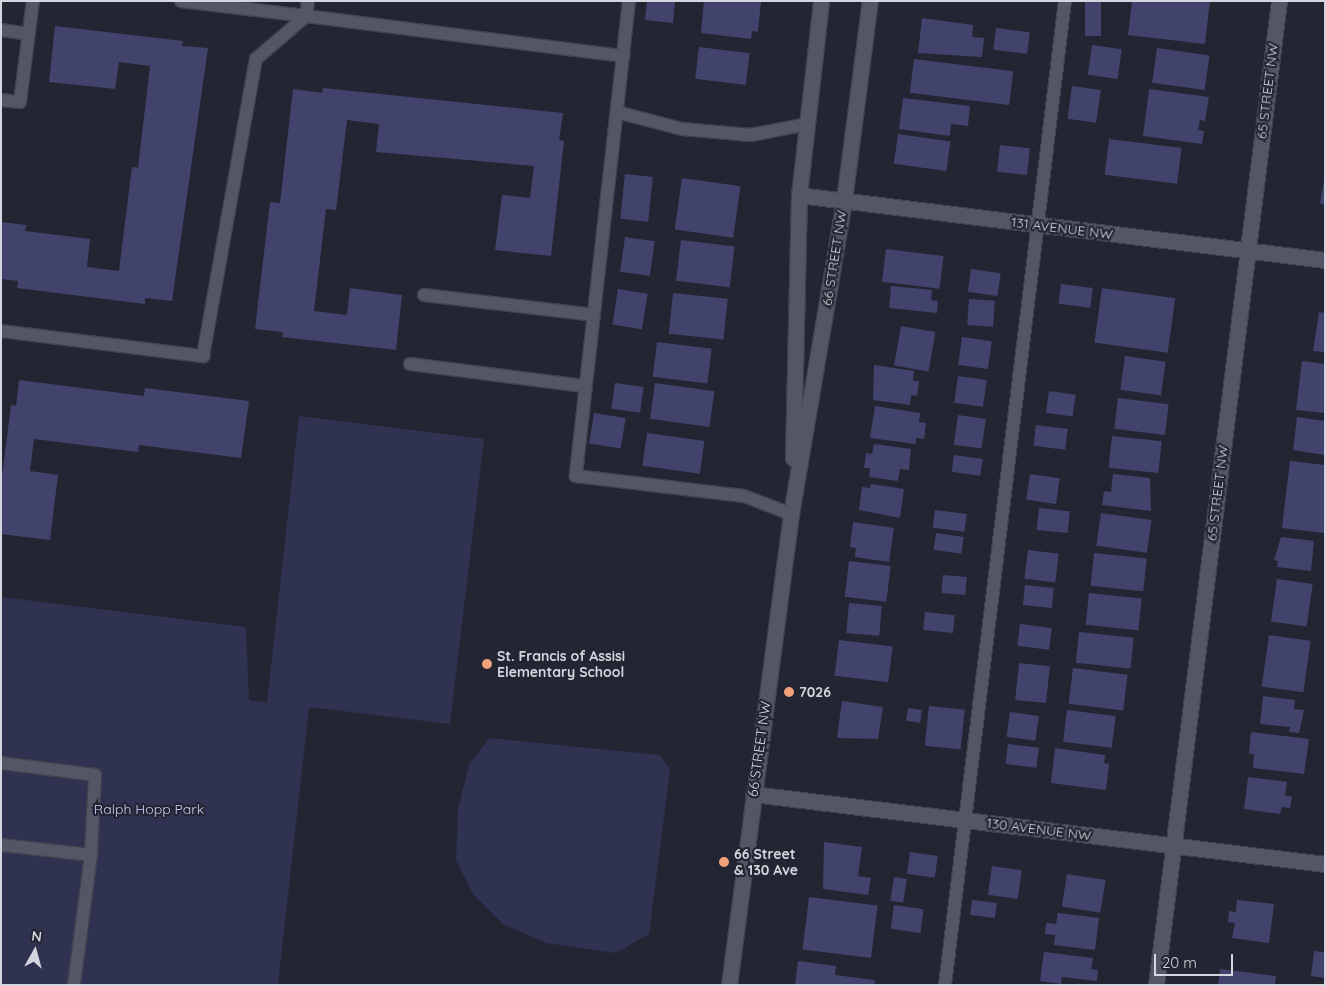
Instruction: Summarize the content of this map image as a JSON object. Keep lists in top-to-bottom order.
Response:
{
  "streets": {
    "street": [
      "65 STREET NW",
      "131 AVENUE NW",
      "66 STREET NW",
      "130 AVENUE NW"
    ]
  },
  "crossings": [
    ["65 STREET NW", "131 AVENUE NW"],
    ["65 STREET NW", "130 AVENUE NW"],
    ["131 AVENUE NW", "66 STREET NW"],
    ["66 STREET NW", "130 AVENUE NW"]
  ],
  "parks": ["Ralph Hopp Park"],
  "places": ["St. Francis of Assisi Elementary School", "7026", "66 Street & 130 Ave"],
  "scale_bar": "20 m",
  "north": "top"
}
